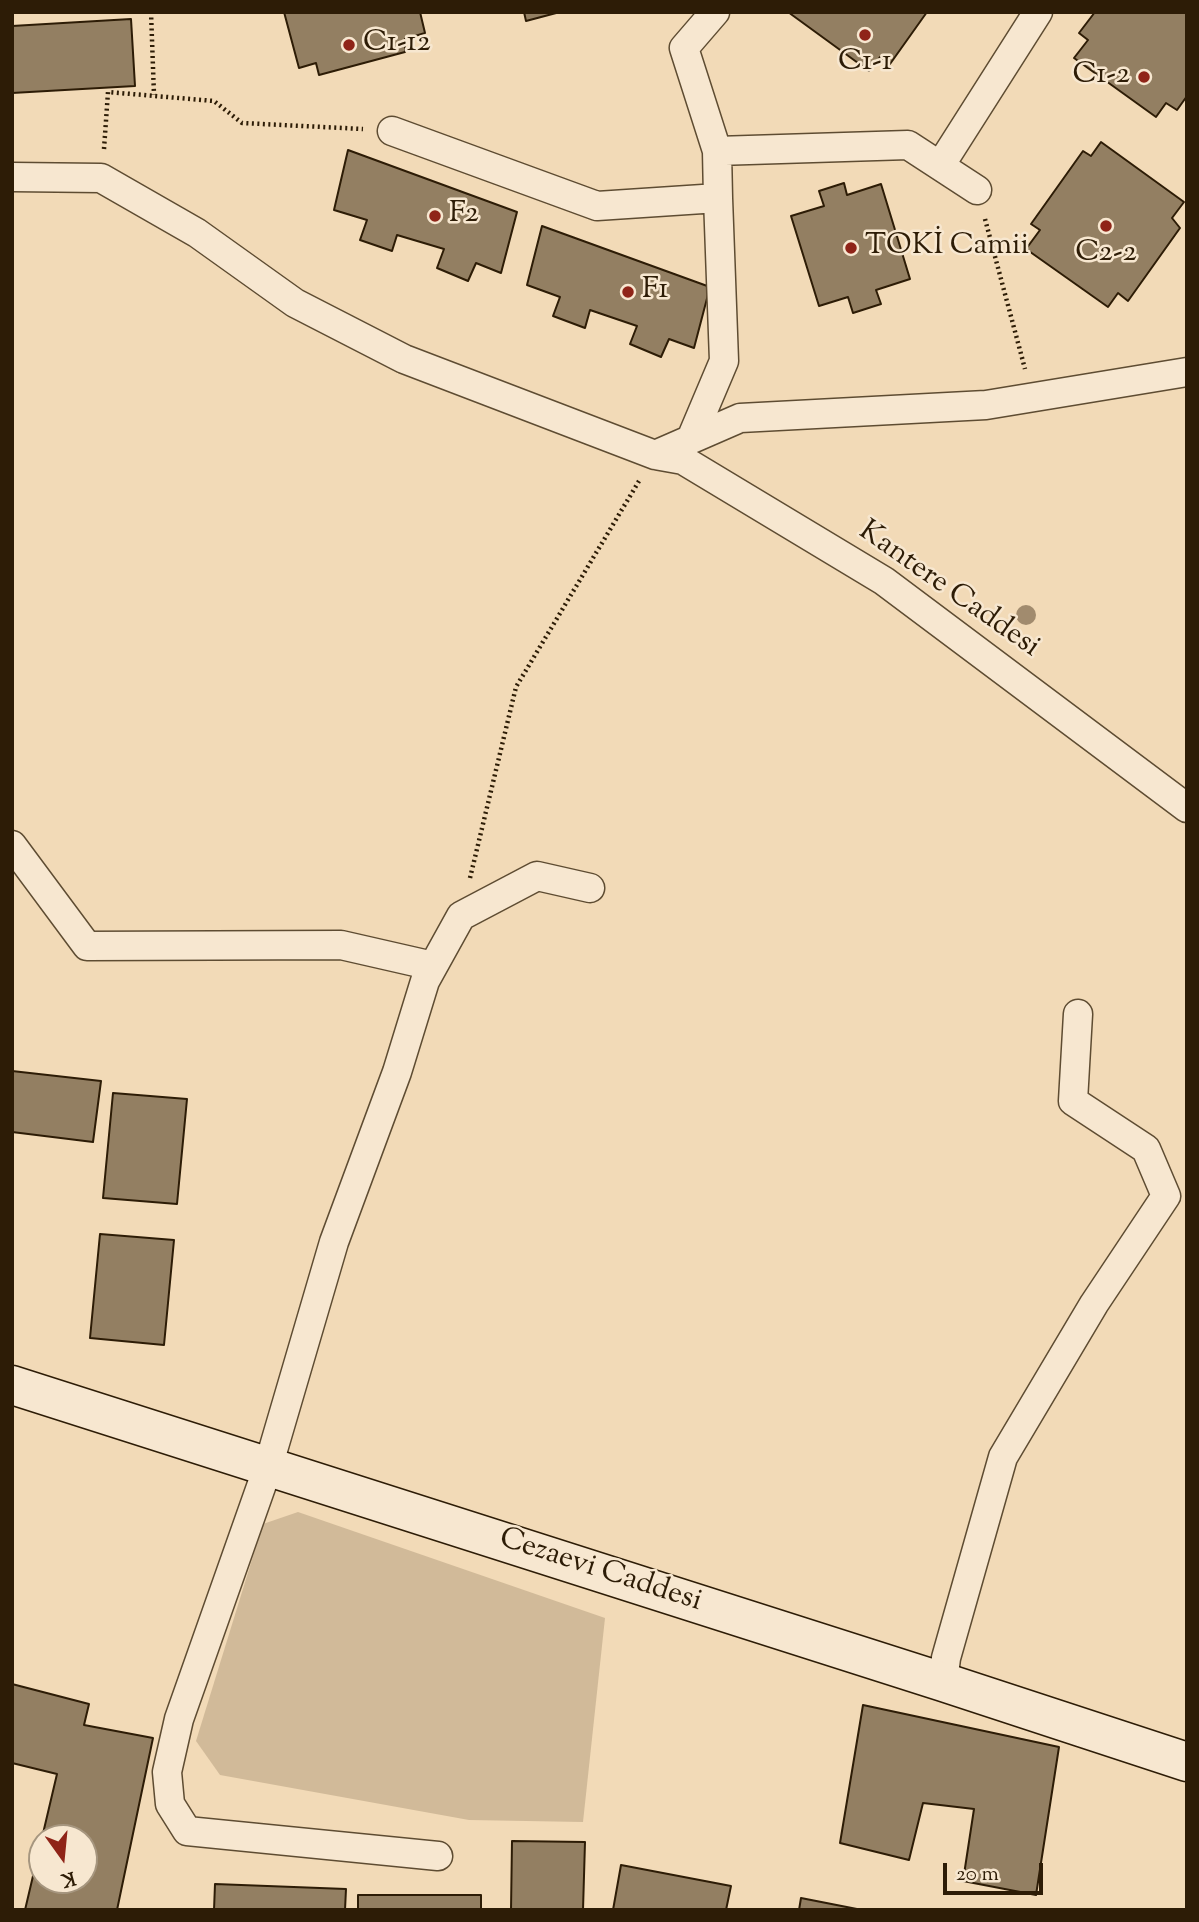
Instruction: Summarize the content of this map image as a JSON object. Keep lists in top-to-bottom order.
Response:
{
  "streets": {
    "street": ["Kantere Caddesi", "Cezaevi Caddesi"]
  },
  "places": [
    "C1-1",
    "C1-12",
    "C1-2",
    "F2",
    "C2-2",
    "TOKİ Camii",
    "F1"
  ],
  "scale_bar": "20 m",
  "north": "bottom"
}
